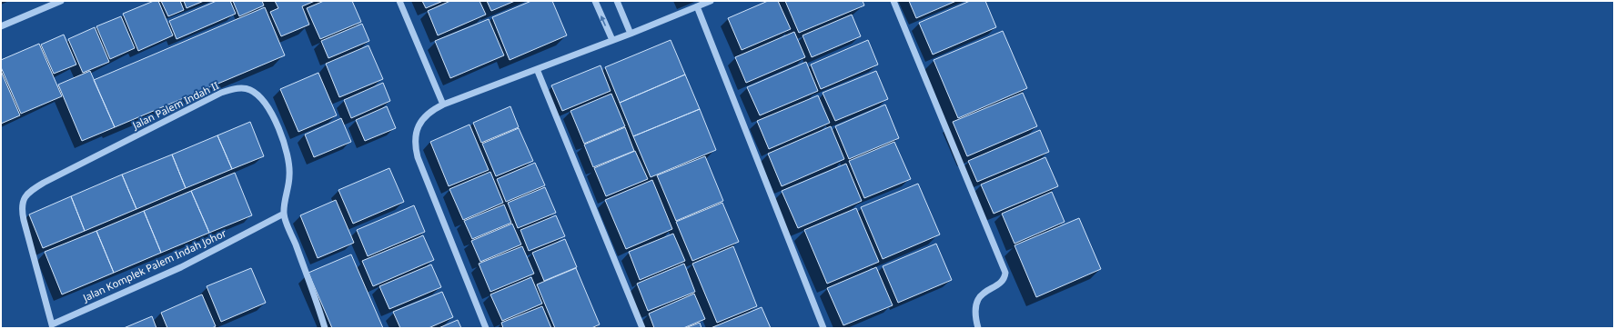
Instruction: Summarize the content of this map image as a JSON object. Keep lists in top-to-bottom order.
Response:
{
  "streets": {
    "street": ["Jalan Palem Indah II", "Jalan Komplek Palem Indah Johor"]
  },
  "crossings": [
    ["Jalan Palem Indah II", "Jalan Komplek Palem Indah Johor"]
  ]
}
